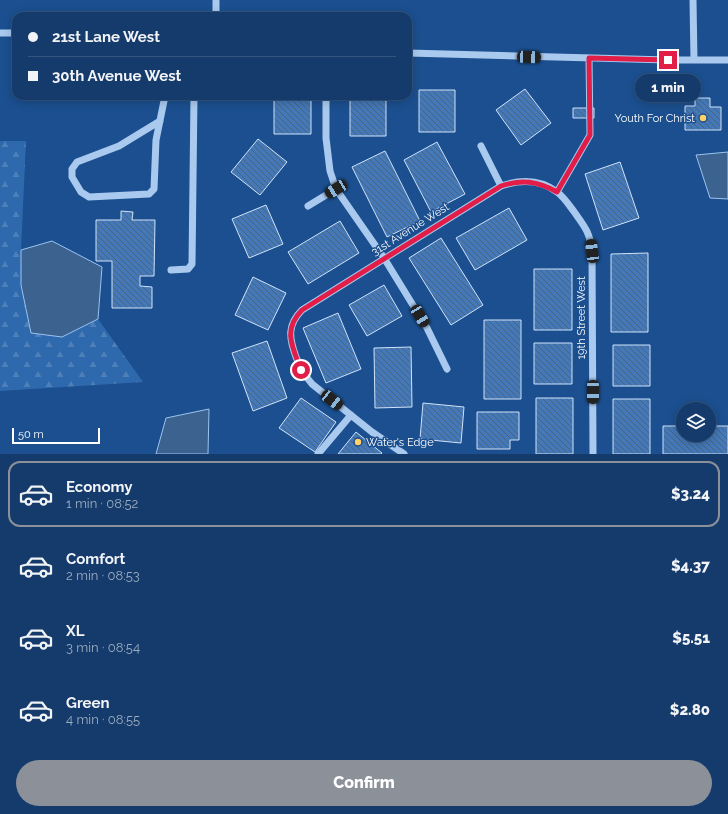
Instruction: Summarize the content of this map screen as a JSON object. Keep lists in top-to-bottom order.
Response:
{
  "streets": {
    "street": ["31st Avenue West", "19th Street West"]
  },
  "crossings": [
    ["31st Avenue West", "19th Street West"]
  ],
  "places": ["Youth For Christ", "Water's Edge"],
  "scale_bar": "50 m",
  "page": {
    "banner": ["21st Lane West", "30th Avenue West"],
    "bubble": "1 min",
    "scale": "50 m",
    "list": [
      {
        "name": "Economy",
        "note": "1 min · 08:52",
        "value": "$3.24"
      },
      {
        "name": "Comfort",
        "note": "2 min · 08:53",
        "value": "$4.37"
      },
      {
        "name": "XL",
        "note": "3 min · 08:54",
        "value": "$5.51"
      },
      {
        "name": "Green",
        "note": "4 min · 08:55",
        "value": "$2.80"
      }
    ],
    "buttons": "Confirm"
  }
}
